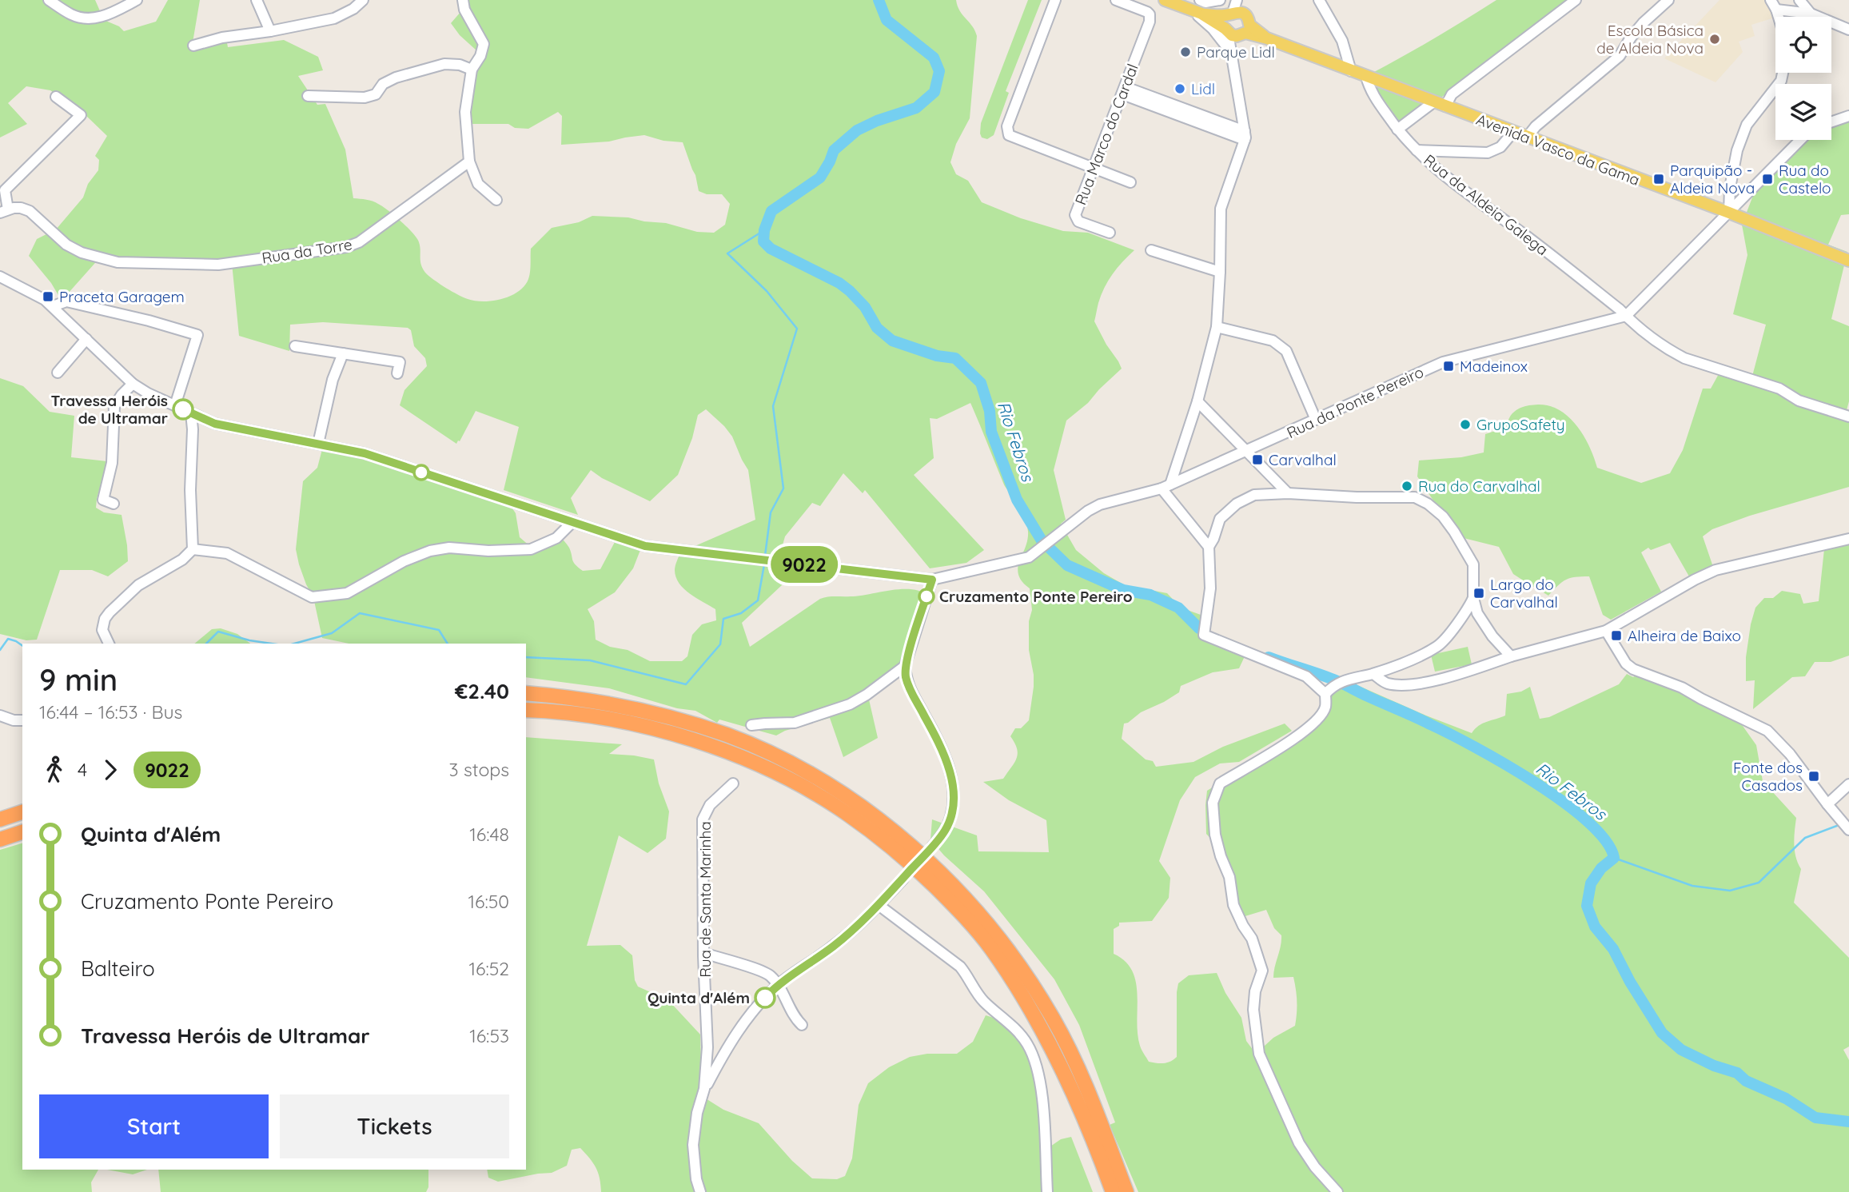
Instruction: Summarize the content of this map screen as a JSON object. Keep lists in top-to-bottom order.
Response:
{
  "streets": {
    "main road": ["Avenida Vasco da Gama"],
    "street": [
      "Rua Marco do Cardal",
      "Rua da Aldeia Galega",
      "Rua da Torre",
      "Rua da Ponte Pereiro",
      "Rua de Santa Marinha"
    ]
  },
  "crossings": [
    ["Avenida Vasco da Gama", "Rua da Aldeia Galega"],
    ["Rua da Aldeia Galega", "Rua da Ponte Pereiro"]
  ],
  "water": ["Rio Febros"],
  "places": {
    "other": [
      "Escola Básica de Aldeia Nova",
      "Parque Lidl",
      "Lidl",
      "Travessa Heróis de Ultramar",
      "GrupoSafety",
      "Rua do Carvalhal",
      "Cruzamento Ponte Pereiro",
      "Quinta d'Além"
    ],
    "transit": [
      "Parquipão - Aldeia Nova",
      "Rua do Castelo",
      "Praceta Garagem",
      "Madeinox",
      "Carvalhal",
      "Largo do Carvalhal",
      "Alheira de Baixo",
      "Fonte dos Casados"
    ]
  },
  "lines": ["bus line 9022"],
  "page": {
    "on_map": "9022",
    "heading": ["9 min", "16:44 – 16:53 · Bus", "€2.40"],
    "legs": ["4", "9022", "3 stops"],
    "list": [
      {
        "name": "Quinta d'Além",
        "value": "16:48"
      },
      {
        "name": "Cruzamento Ponte Pereiro",
        "value": "16:50"
      },
      {
        "name": "Balteiro",
        "value": "16:52"
      },
      {
        "name": "Travessa Heróis de Ultramar",
        "value": "16:53"
      }
    ],
    "buttons": ["Start", "Tickets"]
  }
}
